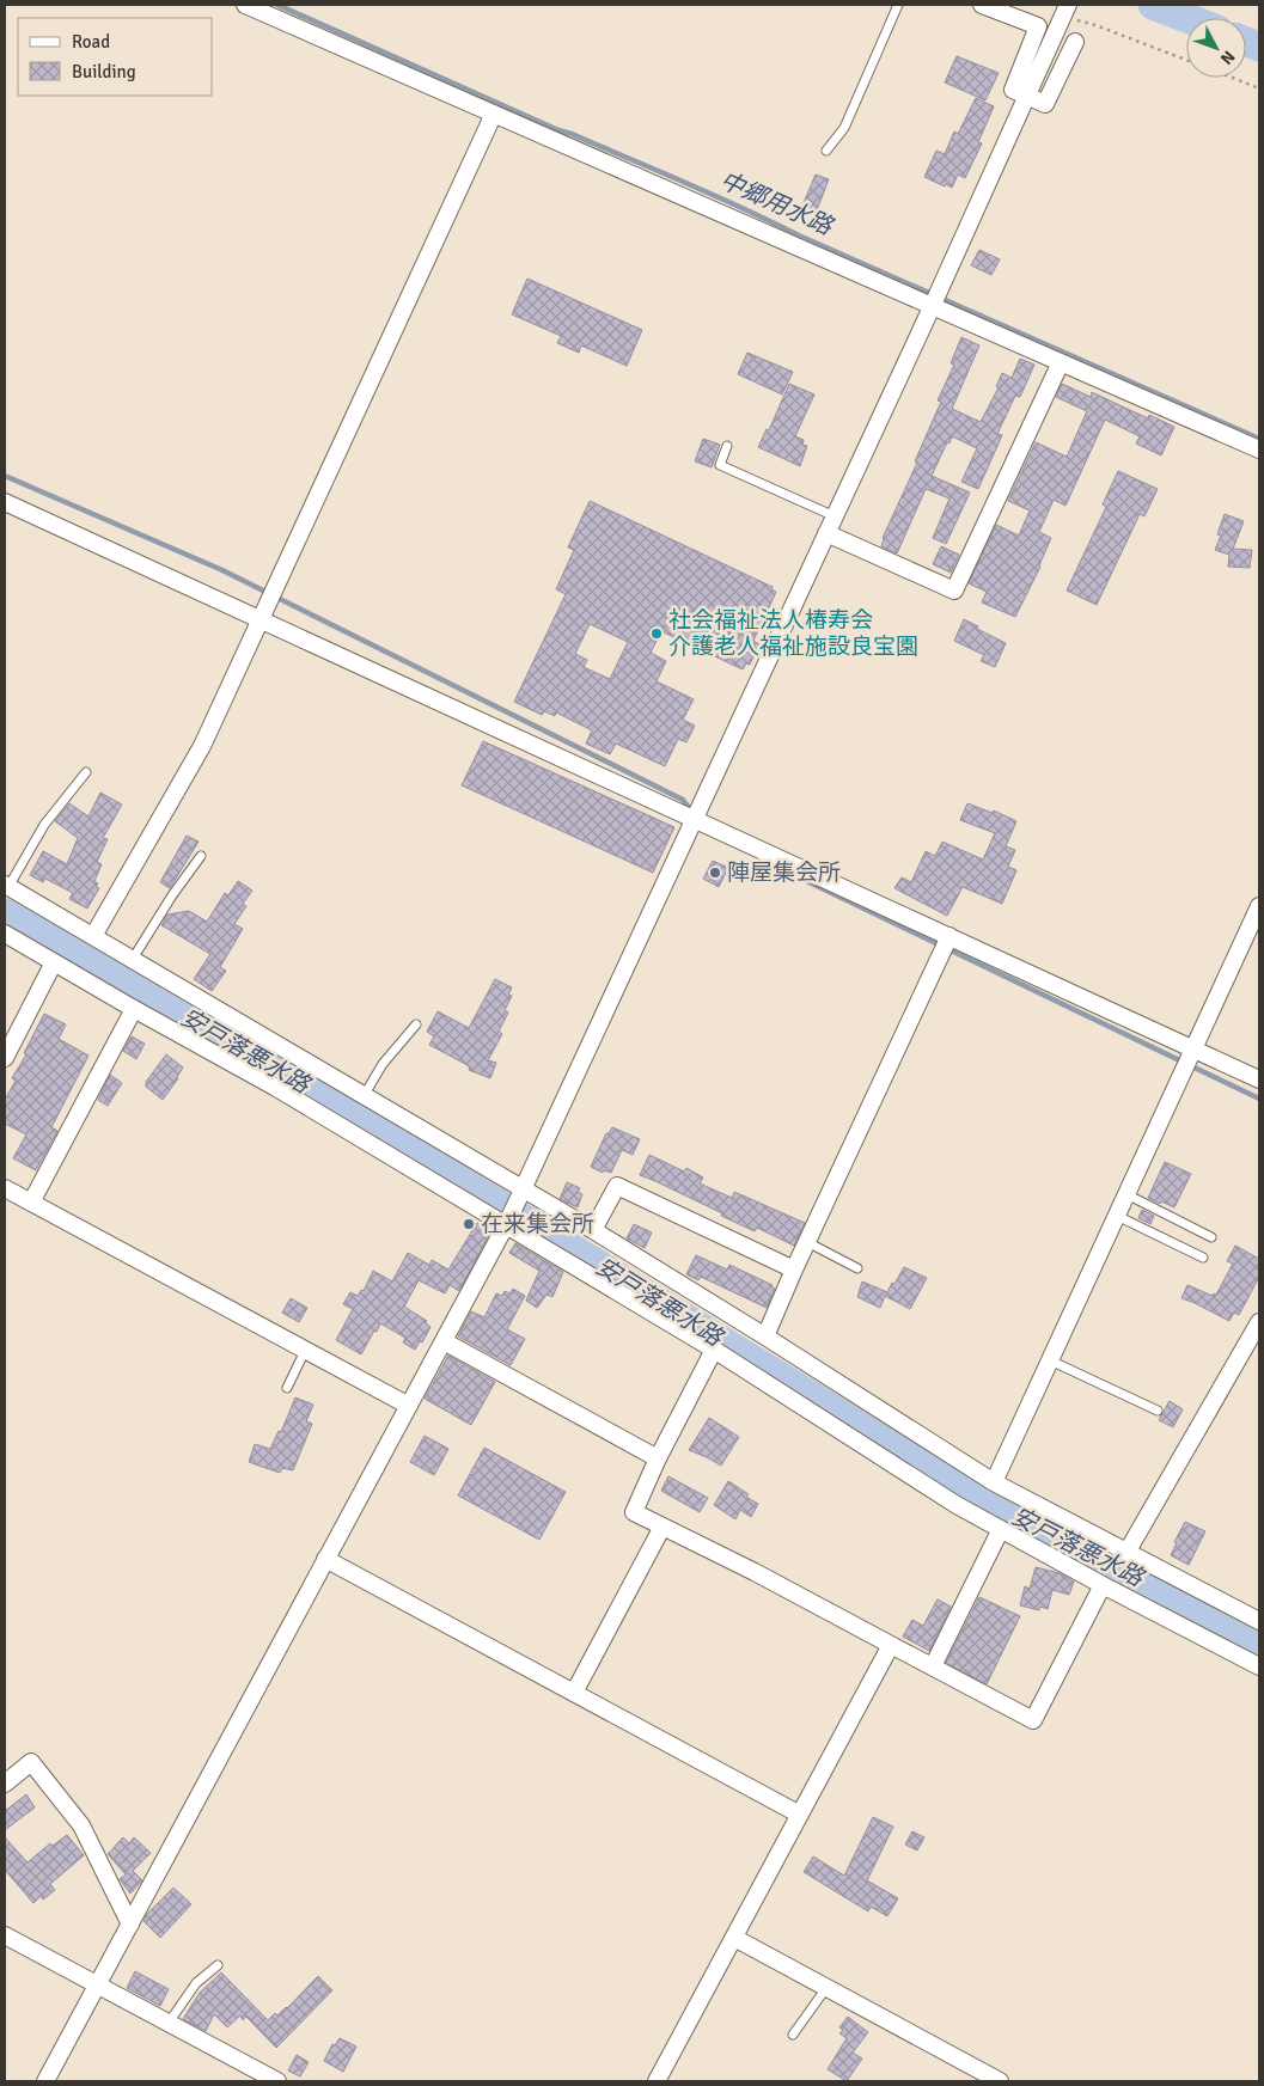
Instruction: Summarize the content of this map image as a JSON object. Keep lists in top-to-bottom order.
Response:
{
  "water": ["中郷用水路", "安戸落悪水路"],
  "places": ["社会福祉法人椿寿会 介護老人福祉施設良宝園", "陣屋集会所", "在来集会所"],
  "legend": ["Road", "Building"],
  "north": "bottom right"
}
